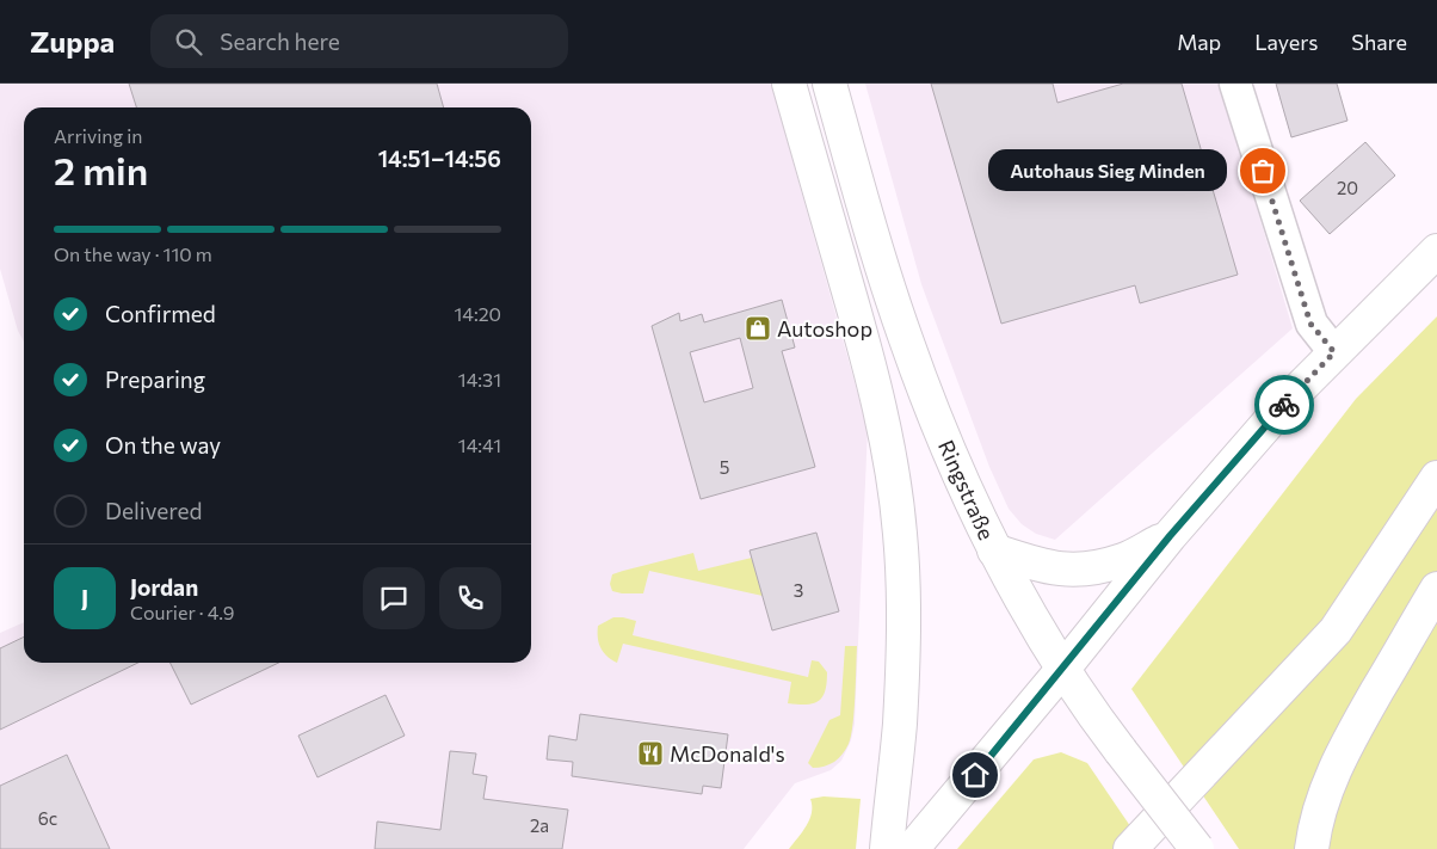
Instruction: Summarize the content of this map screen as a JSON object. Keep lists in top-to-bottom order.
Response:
{
  "streets": {
    "main road": ["Ringstraße"]
  },
  "places": {
    "other": ["Autohaus Sieg Minden"],
    "shop": ["Autoshop"],
    "restaurant": ["McDonald's"]
  },
  "house_numbers": [
    "20",
    "5",
    "3",
    "6c",
    "2a"
  ],
  "page": {
    "header": "Zuppa",
    "search": "Search here",
    "nav": ["Map", "Layers", "Share"],
    "heading": ["2 min", "Arriving in", "14:51–14:56"],
    "panel": ["Jordan", "Courier · 4.9"],
    "bubble": "Autohaus Sieg Minden",
    "bar": "On the way · 110 m",
    "list": [
      ["Confirmed", "14:20"],
      ["Preparing", "14:31"],
      ["On the way", "14:41"],
      "Delivered"
    ],
    "round": "J"
  }
}
